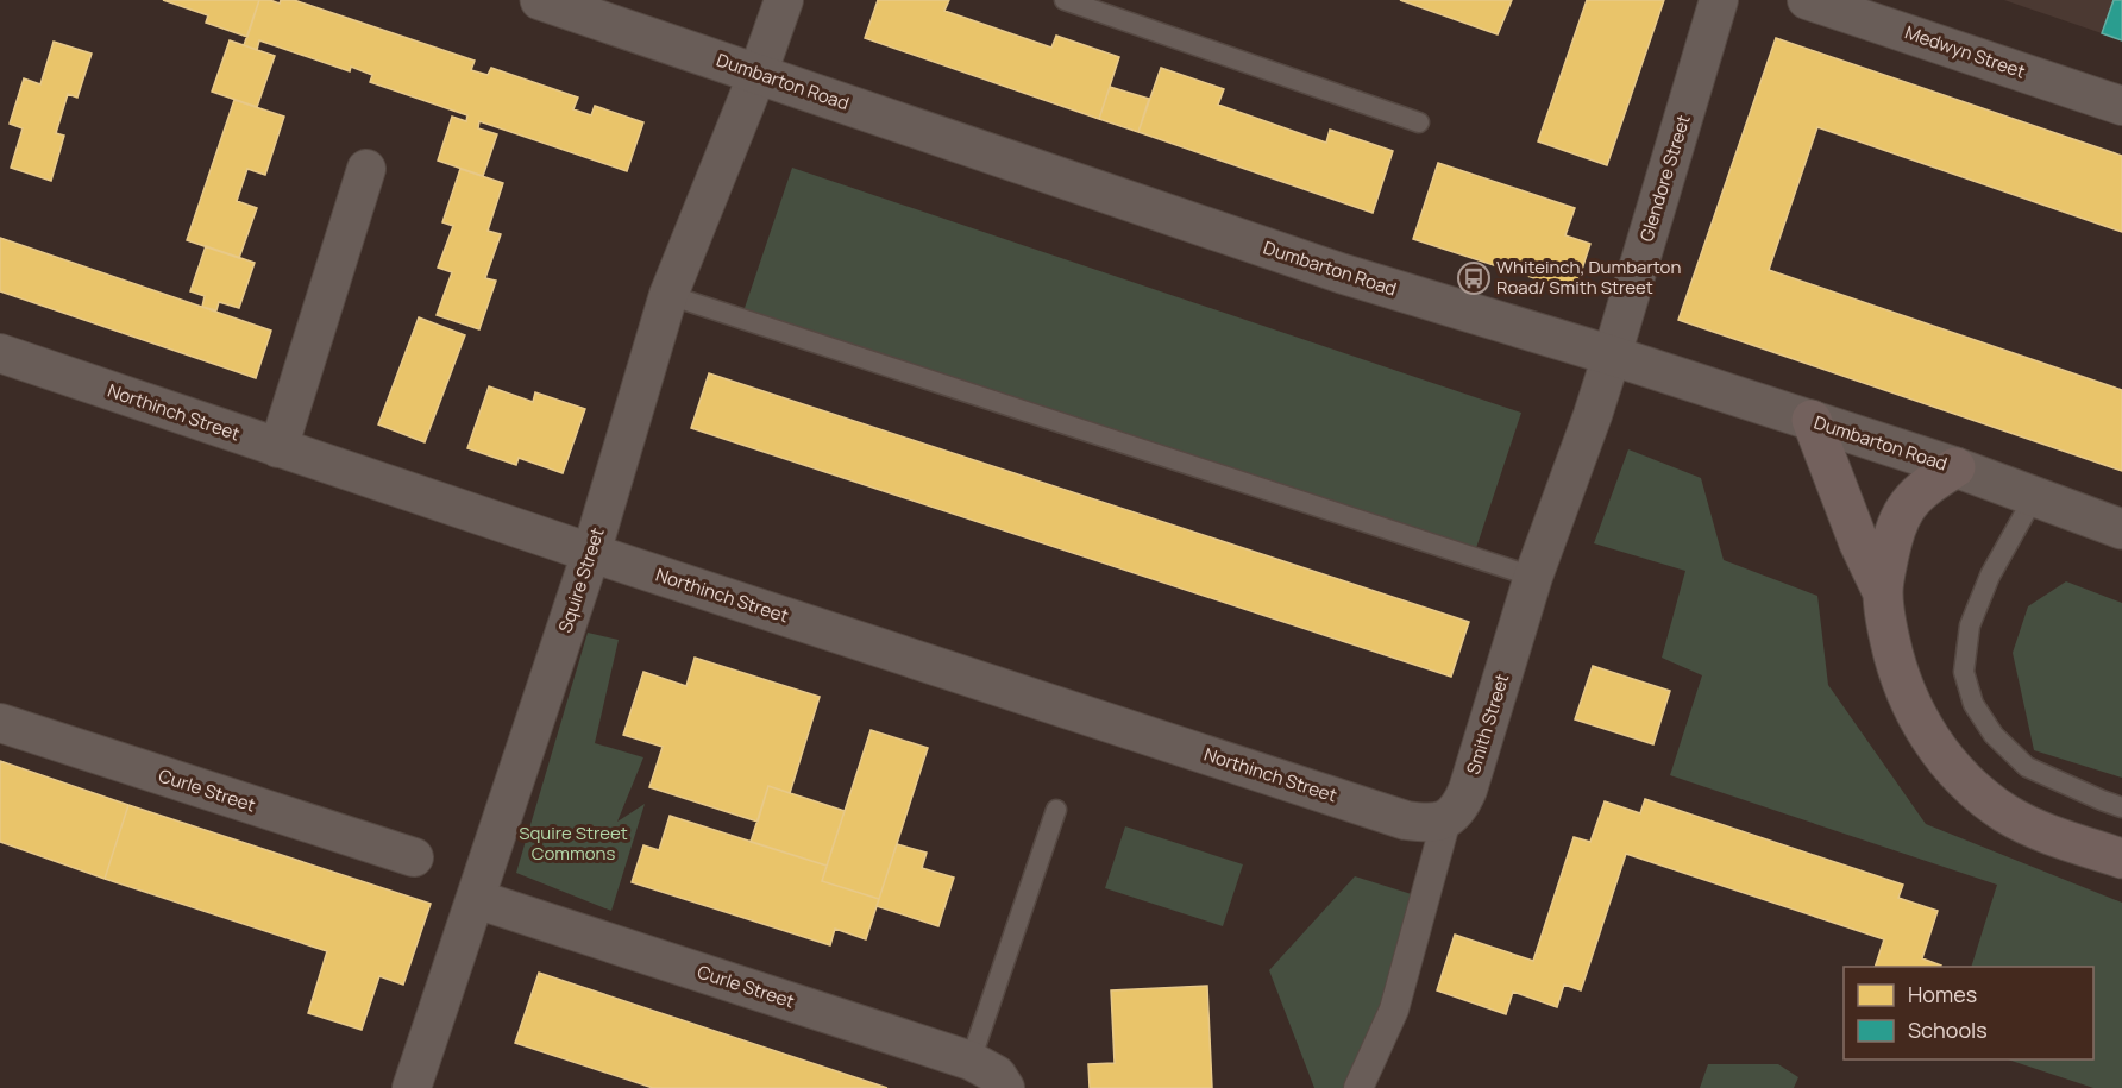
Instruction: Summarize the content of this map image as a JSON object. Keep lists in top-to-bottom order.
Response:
{
  "streets": {
    "street": [
      "Medwyn Street",
      "Dumbarton Road",
      "Glendore Street",
      "Northinch Street",
      "Squire Street",
      "Smith Street",
      "Curle Street"
    ]
  },
  "crossings": [
    ["Dumbarton Road", "Glendore Street"],
    ["Dumbarton Road", "Squire Street"],
    ["Dumbarton Road", "Smith Street"],
    ["Glendore Street", "Smith Street"],
    ["Northinch Street", "Squire Street"],
    ["Northinch Street", "Smith Street"],
    ["Squire Street", "Curle Street"]
  ],
  "parks": ["Squire Street Commons"],
  "places": {
    "bus stop": ["Whiteinch, Dumbarton Road/ Smith Street"]
  },
  "legend": ["Homes", "Schools"]
}
